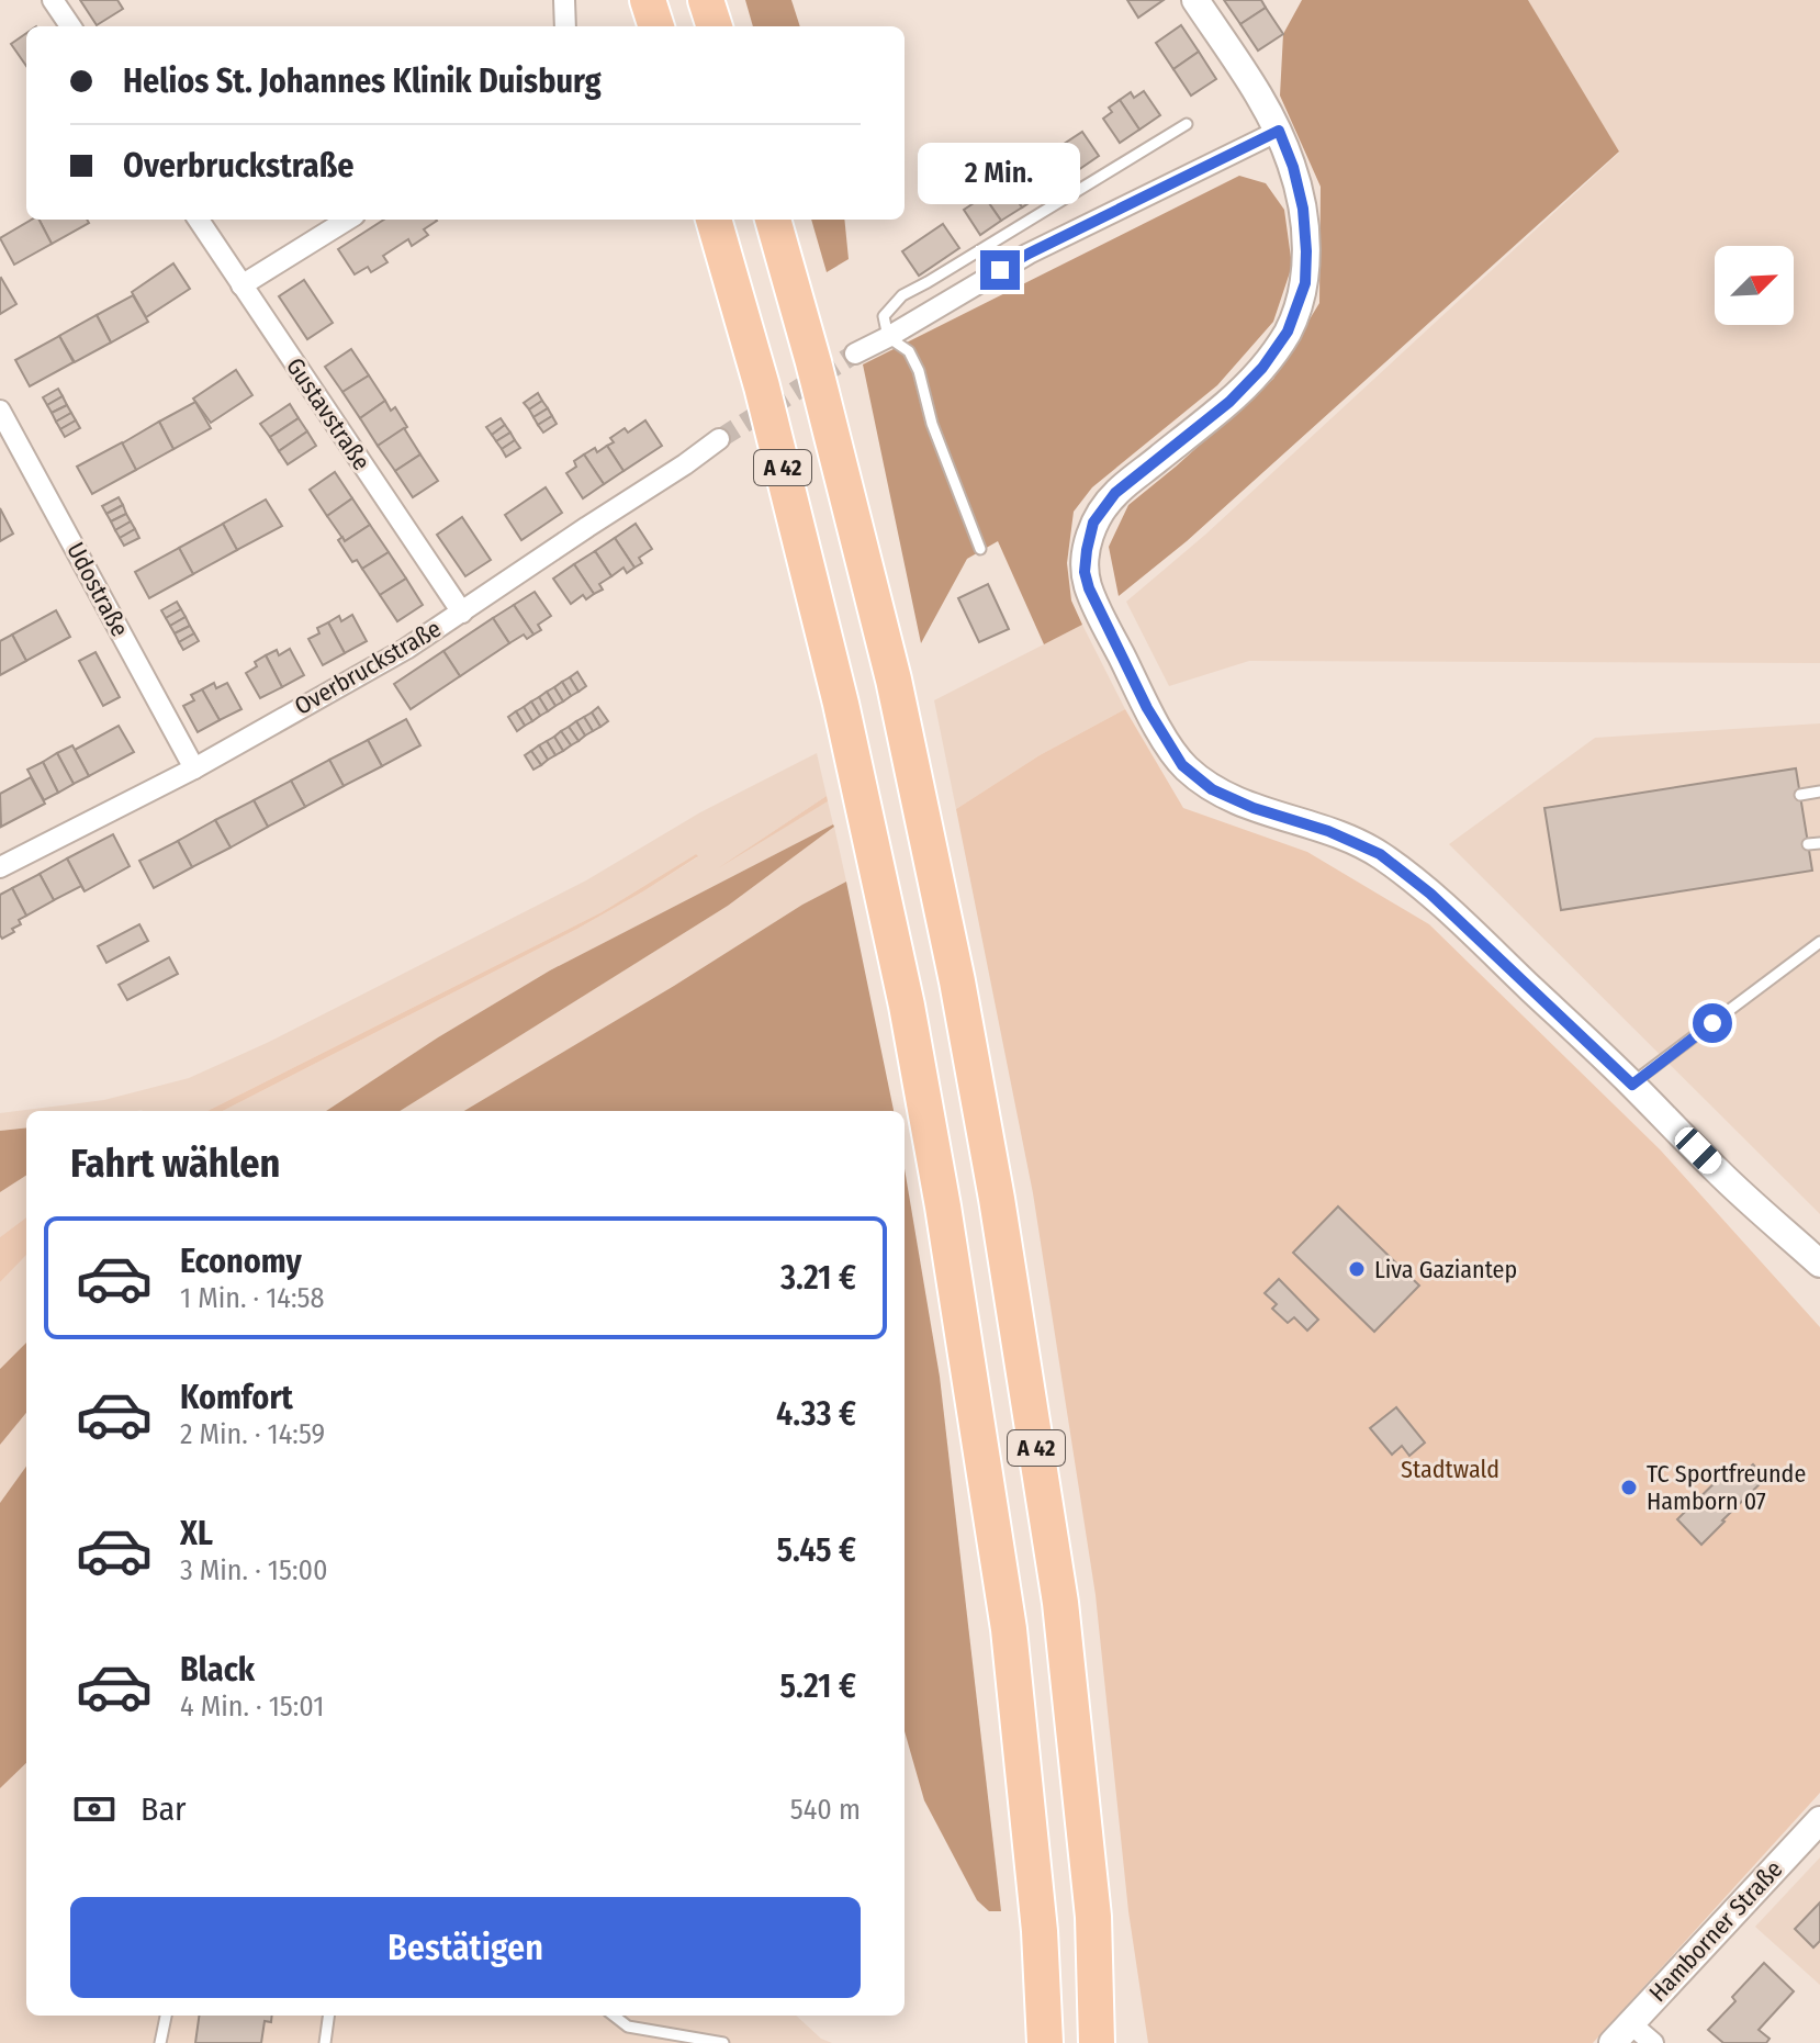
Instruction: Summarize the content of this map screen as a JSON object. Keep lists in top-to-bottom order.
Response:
{
  "streets": {
    "highway": ["A 42"],
    "street": [
      "Gustavstraße",
      "Udostraße",
      "Overbruckstraße",
      "Hamborner Straße"
    ]
  },
  "crossings": [
    ["Gustavstraße", "Overbruckstraße"],
    ["Udostraße", "Overbruckstraße"]
  ],
  "parks": ["Stadtwald"],
  "places": ["Liva Gaziantep", "TC Sportfreunde Hamborn 07"],
  "north": "top right",
  "page": {
    "banner": ["Helios St. Johannes Klinik Duisburg", "Overbruckstraße"],
    "bubble": "2 Min.",
    "heading": "Fahrt wählen",
    "list": [
      {
        "name": "Economy",
        "note": "1 Min. · 14:58",
        "value": "3.21 €"
      },
      {
        "name": "Komfort",
        "note": "2 Min. · 14:59",
        "value": "4.33 €"
      },
      {
        "name": "XL",
        "note": "3 Min. · 15:00",
        "value": "5.45 €"
      },
      {
        "name": "Black",
        "note": "4 Min. · 15:01",
        "value": "5.21 €"
      }
    ],
    "pay": ["Bar", "540 m"],
    "buttons": "Bestätigen"
  }
}
